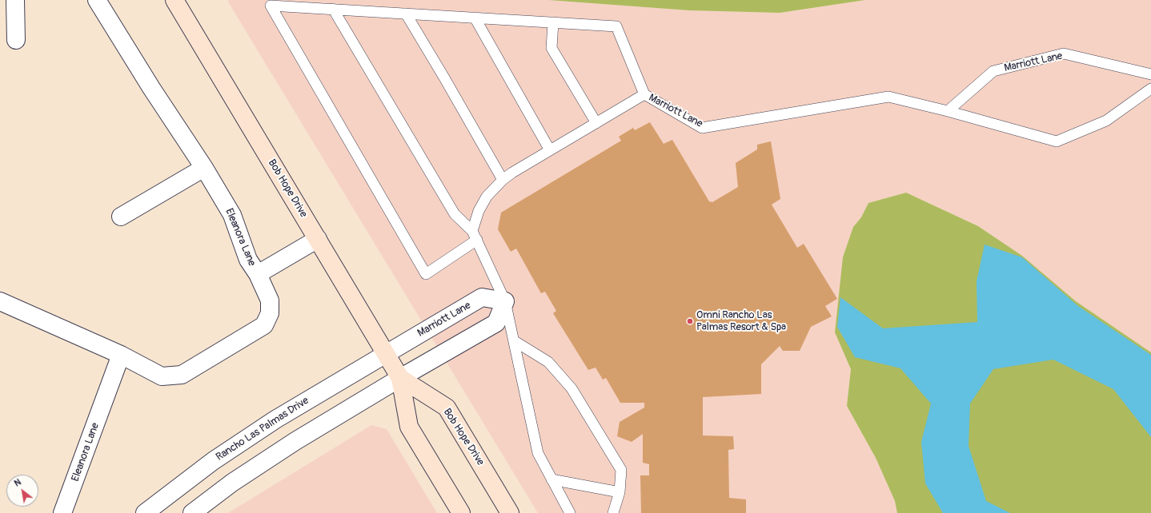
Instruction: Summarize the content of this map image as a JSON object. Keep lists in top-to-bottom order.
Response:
{
  "streets": {
    "main road": ["Bob Hope Drive"],
    "street": ["Marriott Lane", "Eleanora Lane", "Rancho Las Palmas Drive"]
  },
  "crossings": [
    ["Marriott Lane", "Bob Hope Drive"],
    ["Marriott Lane", "Rancho Las Palmas Drive"],
    ["Bob Hope Drive", "Rancho Las Palmas Drive"]
  ],
  "places": ["Omni Rancho Las Palmas Resort & Spa"],
  "north": "top left"
}
